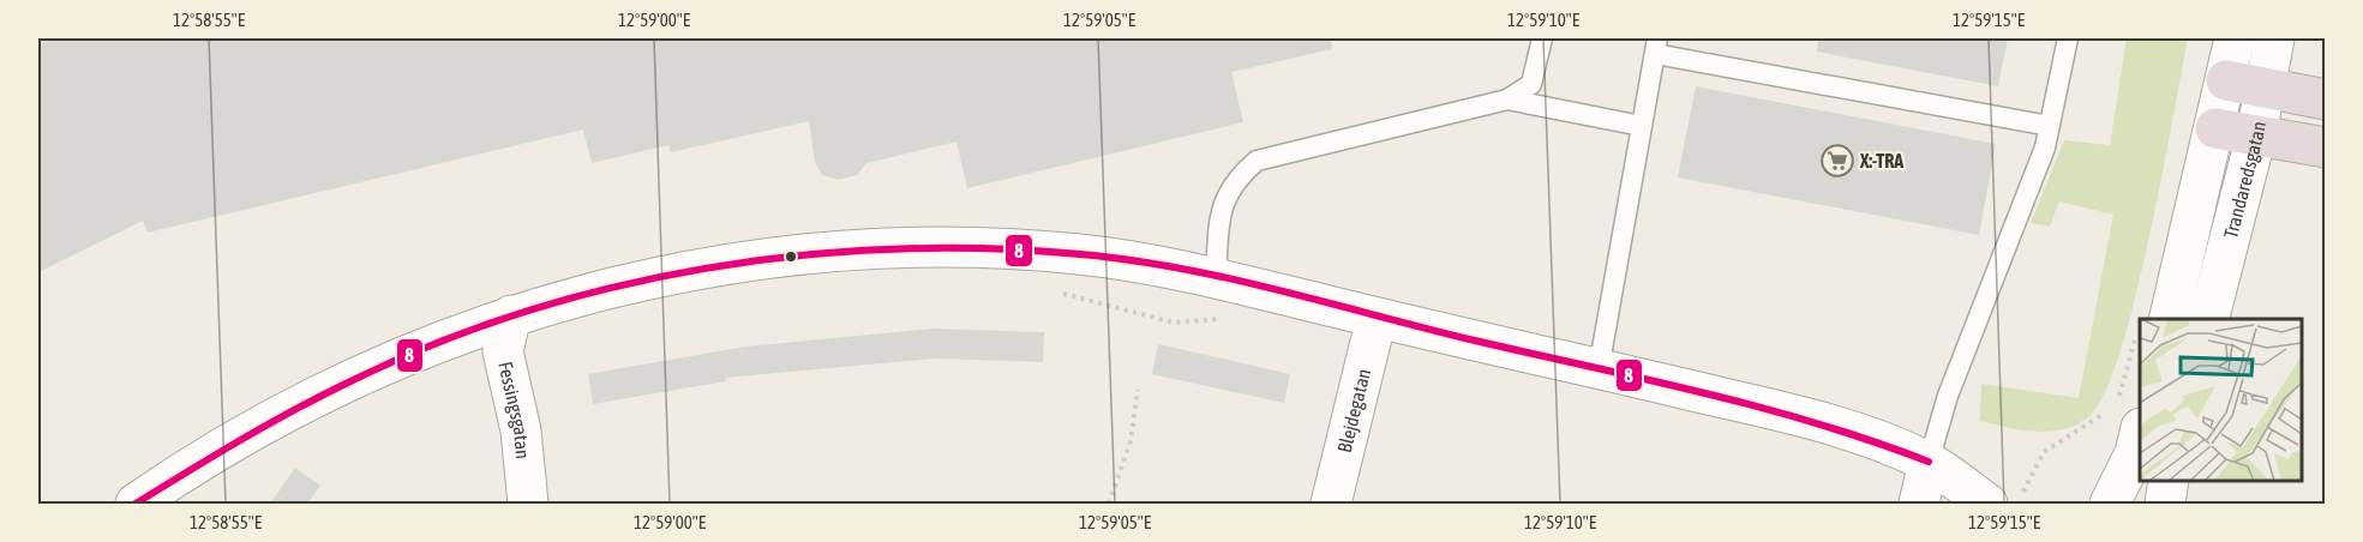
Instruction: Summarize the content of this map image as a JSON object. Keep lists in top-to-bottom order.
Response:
{
  "streets": {
    "street": ["Trandaredsgatan", "Fessingsgatan", "Blejdegatan"]
  },
  "places": {
    "supermarket": ["X:-TRA"]
  },
  "lines": ["transit line 8"],
  "coordinates": [
    "12°58'55\"E",
    "12°59'00\"E",
    "12°59'05\"E",
    "12°59'10\"E",
    "12°59'15\"E"
  ]
}
